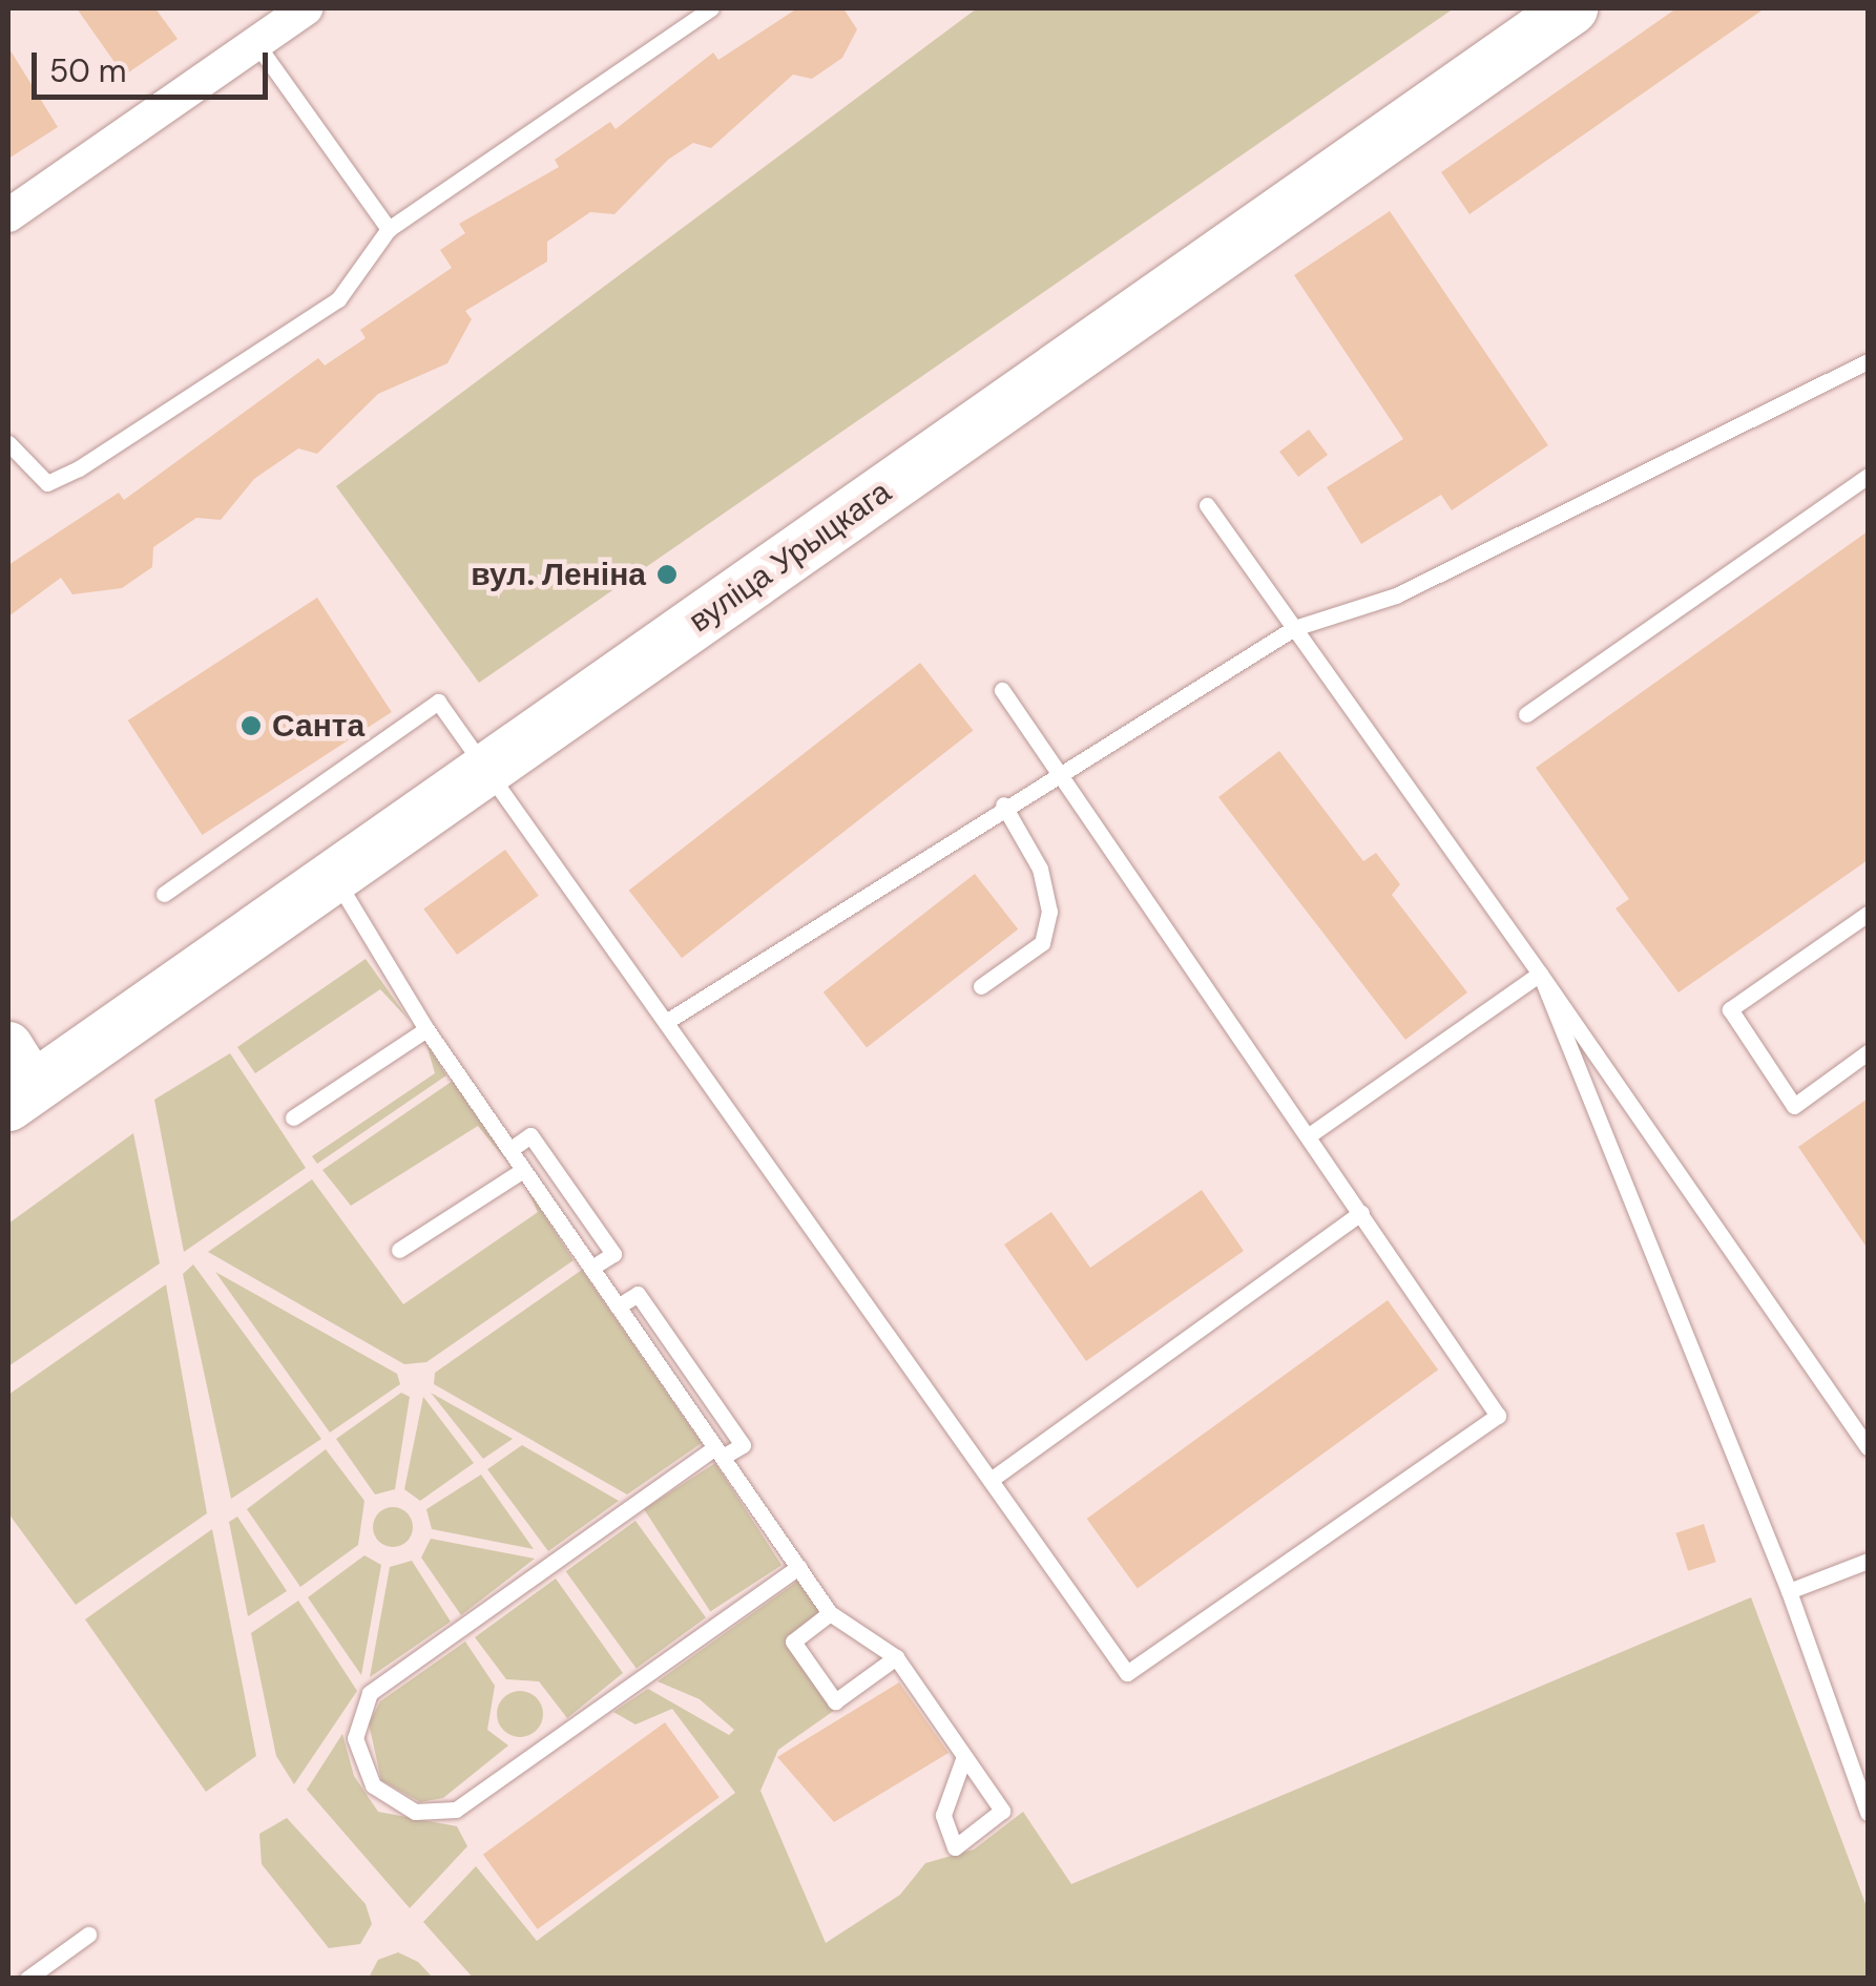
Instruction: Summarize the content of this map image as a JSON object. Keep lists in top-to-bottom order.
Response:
{
  "streets": {
    "main road": ["вуліца Урыцкага"]
  },
  "places": ["вул. Леніна", "Санта"],
  "scale_bar": "50 m"
}
